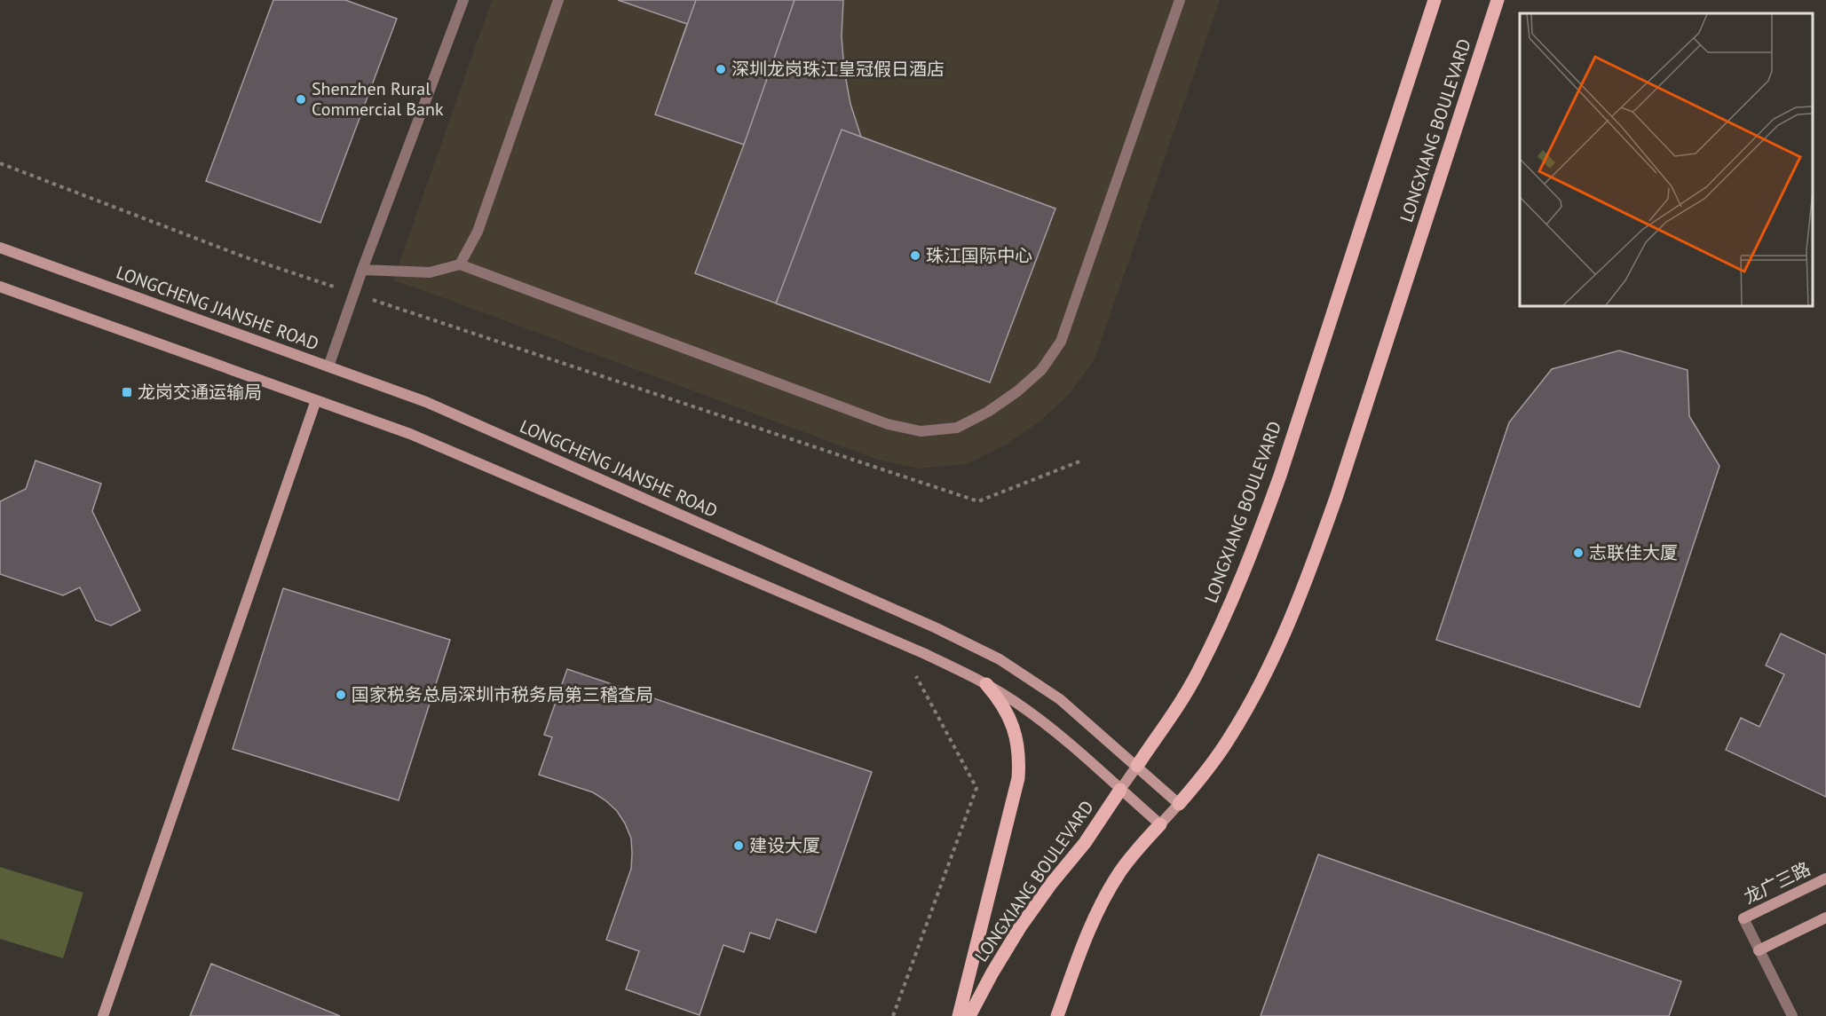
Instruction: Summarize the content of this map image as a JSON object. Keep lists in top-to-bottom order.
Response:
{
  "streets": {
    "main road": ["LONGXIANG BOULEVARD", "LONGCHENG JIANSHE ROAD", "龙广三路"]
  },
  "crossings": [
    ["LONGXIANG BOULEVARD", "LONGCHENG JIANSHE ROAD"]
  ],
  "places": {
    "other": [
      "深圳龙岗珠江皇冠假日酒店",
      "Shenzhen Rural Commercial Bank",
      "珠江国际中心",
      "志联佳大厦",
      "国家税务总局深圳市税务局第三稽查局",
      "建设大厦"
    ],
    "transit": ["龙岗交通运输局"]
  }
}
